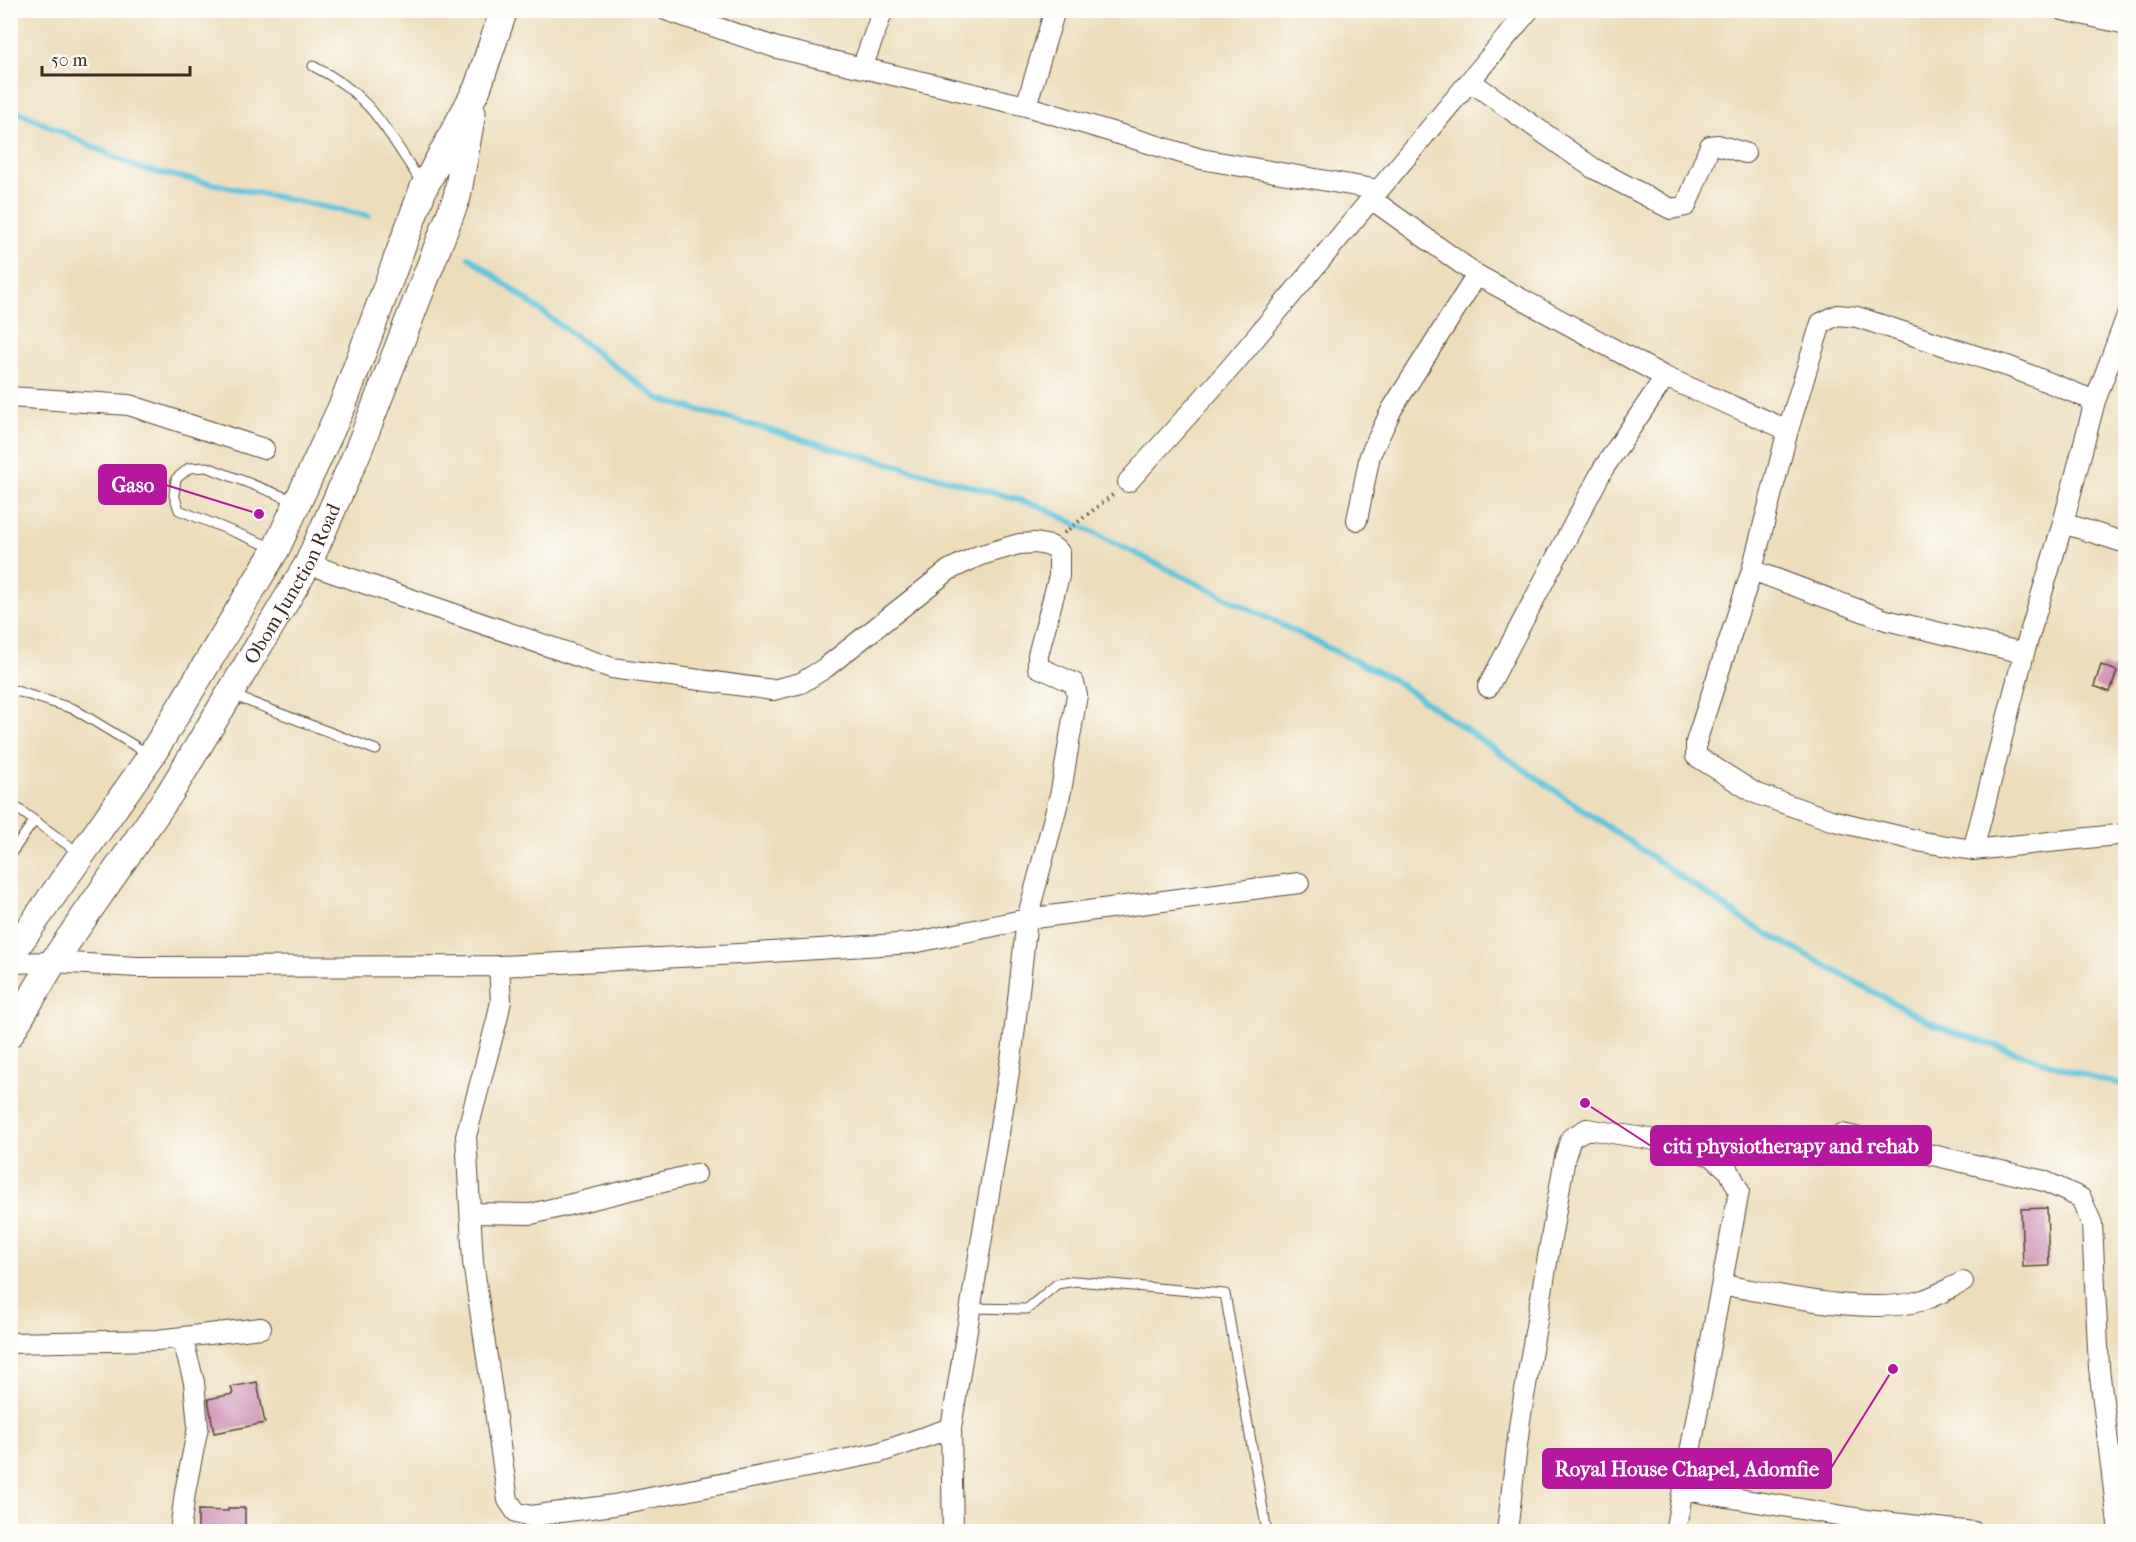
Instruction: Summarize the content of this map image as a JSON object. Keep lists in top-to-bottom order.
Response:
{
  "streets": {
    "main road": ["Obom Junction Road"]
  },
  "places": ["Gaso", "citi physiotherapy and rehab", "Royal House Chapel, Adomfie"],
  "scale_bar": "50 m"
}
